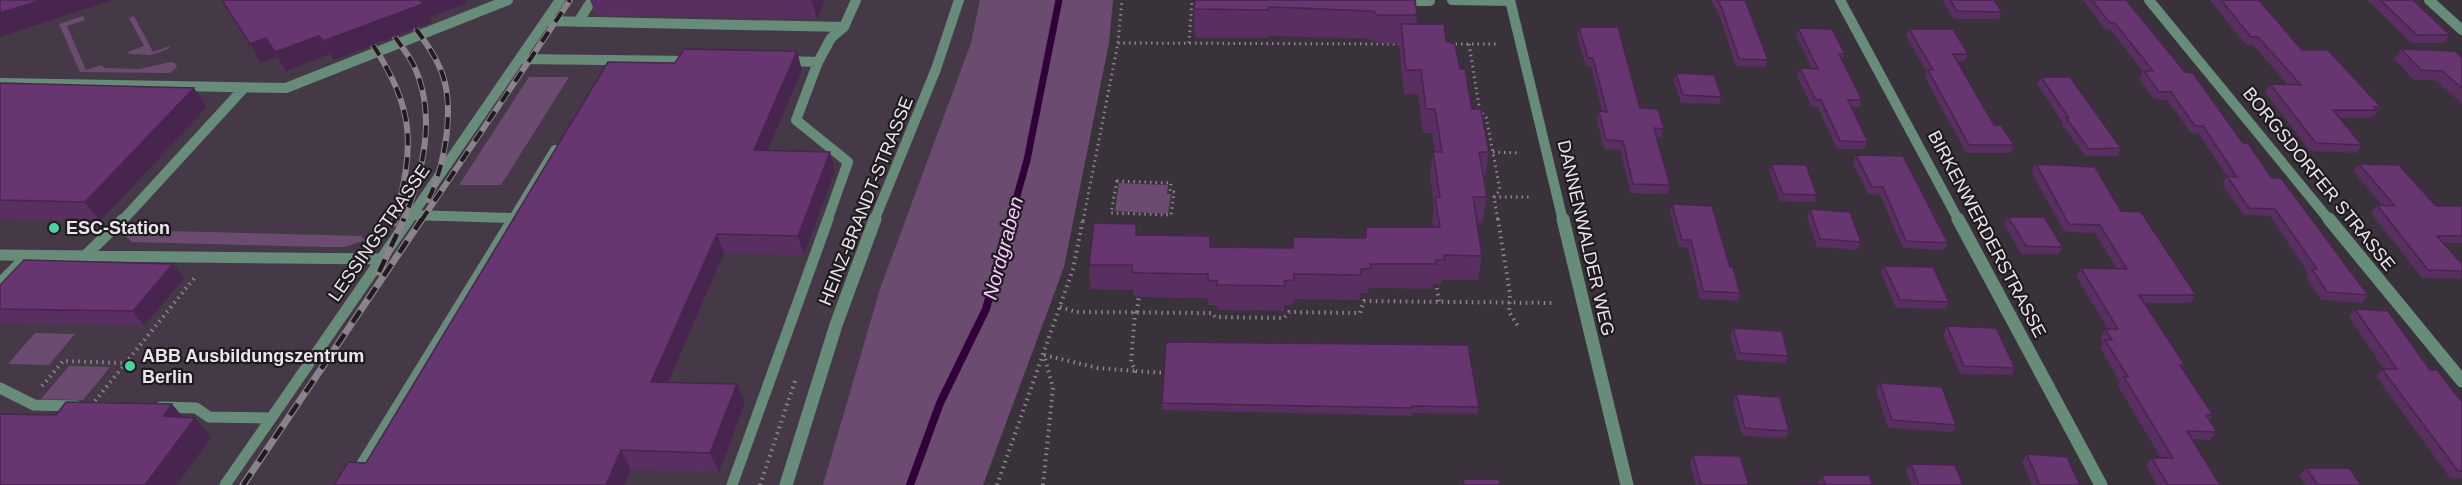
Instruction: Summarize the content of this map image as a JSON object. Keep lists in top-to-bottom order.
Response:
{
  "streets": {
    "street": [
      "BORGSDORFER STRASSE",
      "HEINZ-BRANDT-STRASSE",
      "BIRKENWERDERSTRASSE",
      "DANNENWALDER WEG"
    ],
    "lane": ["LESSINGSTRASSE"]
  },
  "water": ["Nordgraben"],
  "places": ["ESC-Station", "ABB Ausbildungszentrum Berlin"]
}
